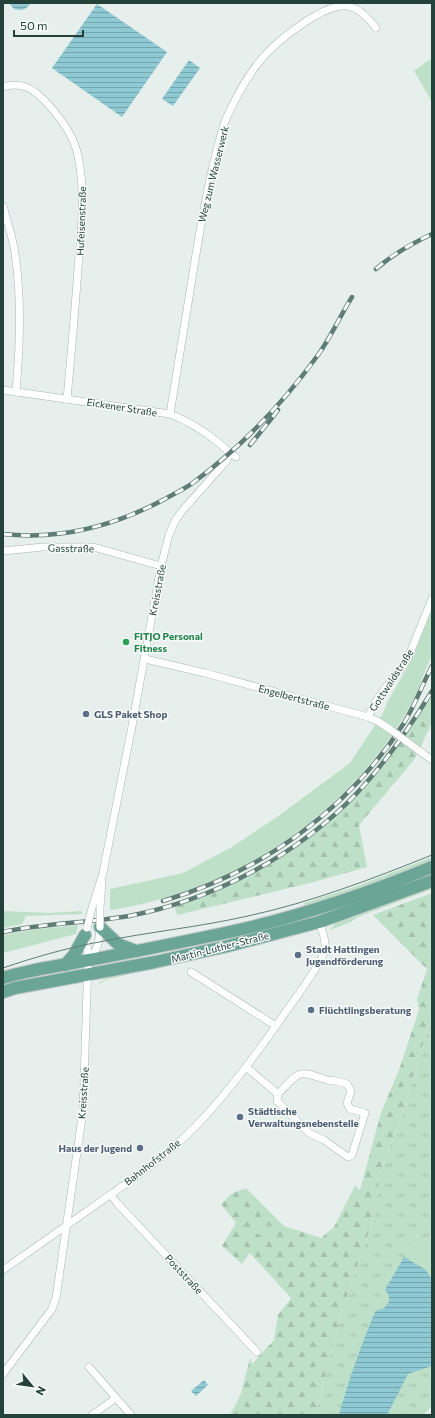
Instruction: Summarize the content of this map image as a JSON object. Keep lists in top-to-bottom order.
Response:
{
  "streets": {
    "main road": ["Martin-Luther-Straße"],
    "street": [
      "Weg zum Wasserwerk",
      "Hufeisenstraße",
      "Eickener Straße",
      "Gasstraße",
      "Kreisstraße",
      "Gottwaldstraße",
      "Engelbertstraße",
      "Bahnhofstraße",
      "Poststraße"
    ]
  },
  "crossings": [
    ["Weg zum Wasserwerk", "Eickener Straße"],
    ["Hufeisenstraße", "Eickener Straße"],
    ["Eickener Straße", "Kreisstraße"],
    ["Gasstraße", "Kreisstraße"],
    ["Kreisstraße", "Engelbertstraße"],
    ["Kreisstraße", "Martin-Luther-Straße"],
    ["Kreisstraße", "Bahnhofstraße"],
    ["Gottwaldstraße", "Engelbertstraße"],
    ["Martin-Luther-Straße", "Bahnhofstraße"],
    ["Bahnhofstraße", "Poststraße"]
  ],
  "places": [
    "FITJO Personal Fitness",
    "GLS Paket Shop",
    "Stadt Hattingen Jugendförderung",
    "Flüchtlingsberatung",
    "Städtische Verwaltungsnebenstelle",
    "Haus der Jugend"
  ],
  "scale_bar": "50 m",
  "north": "bottom right"
}
